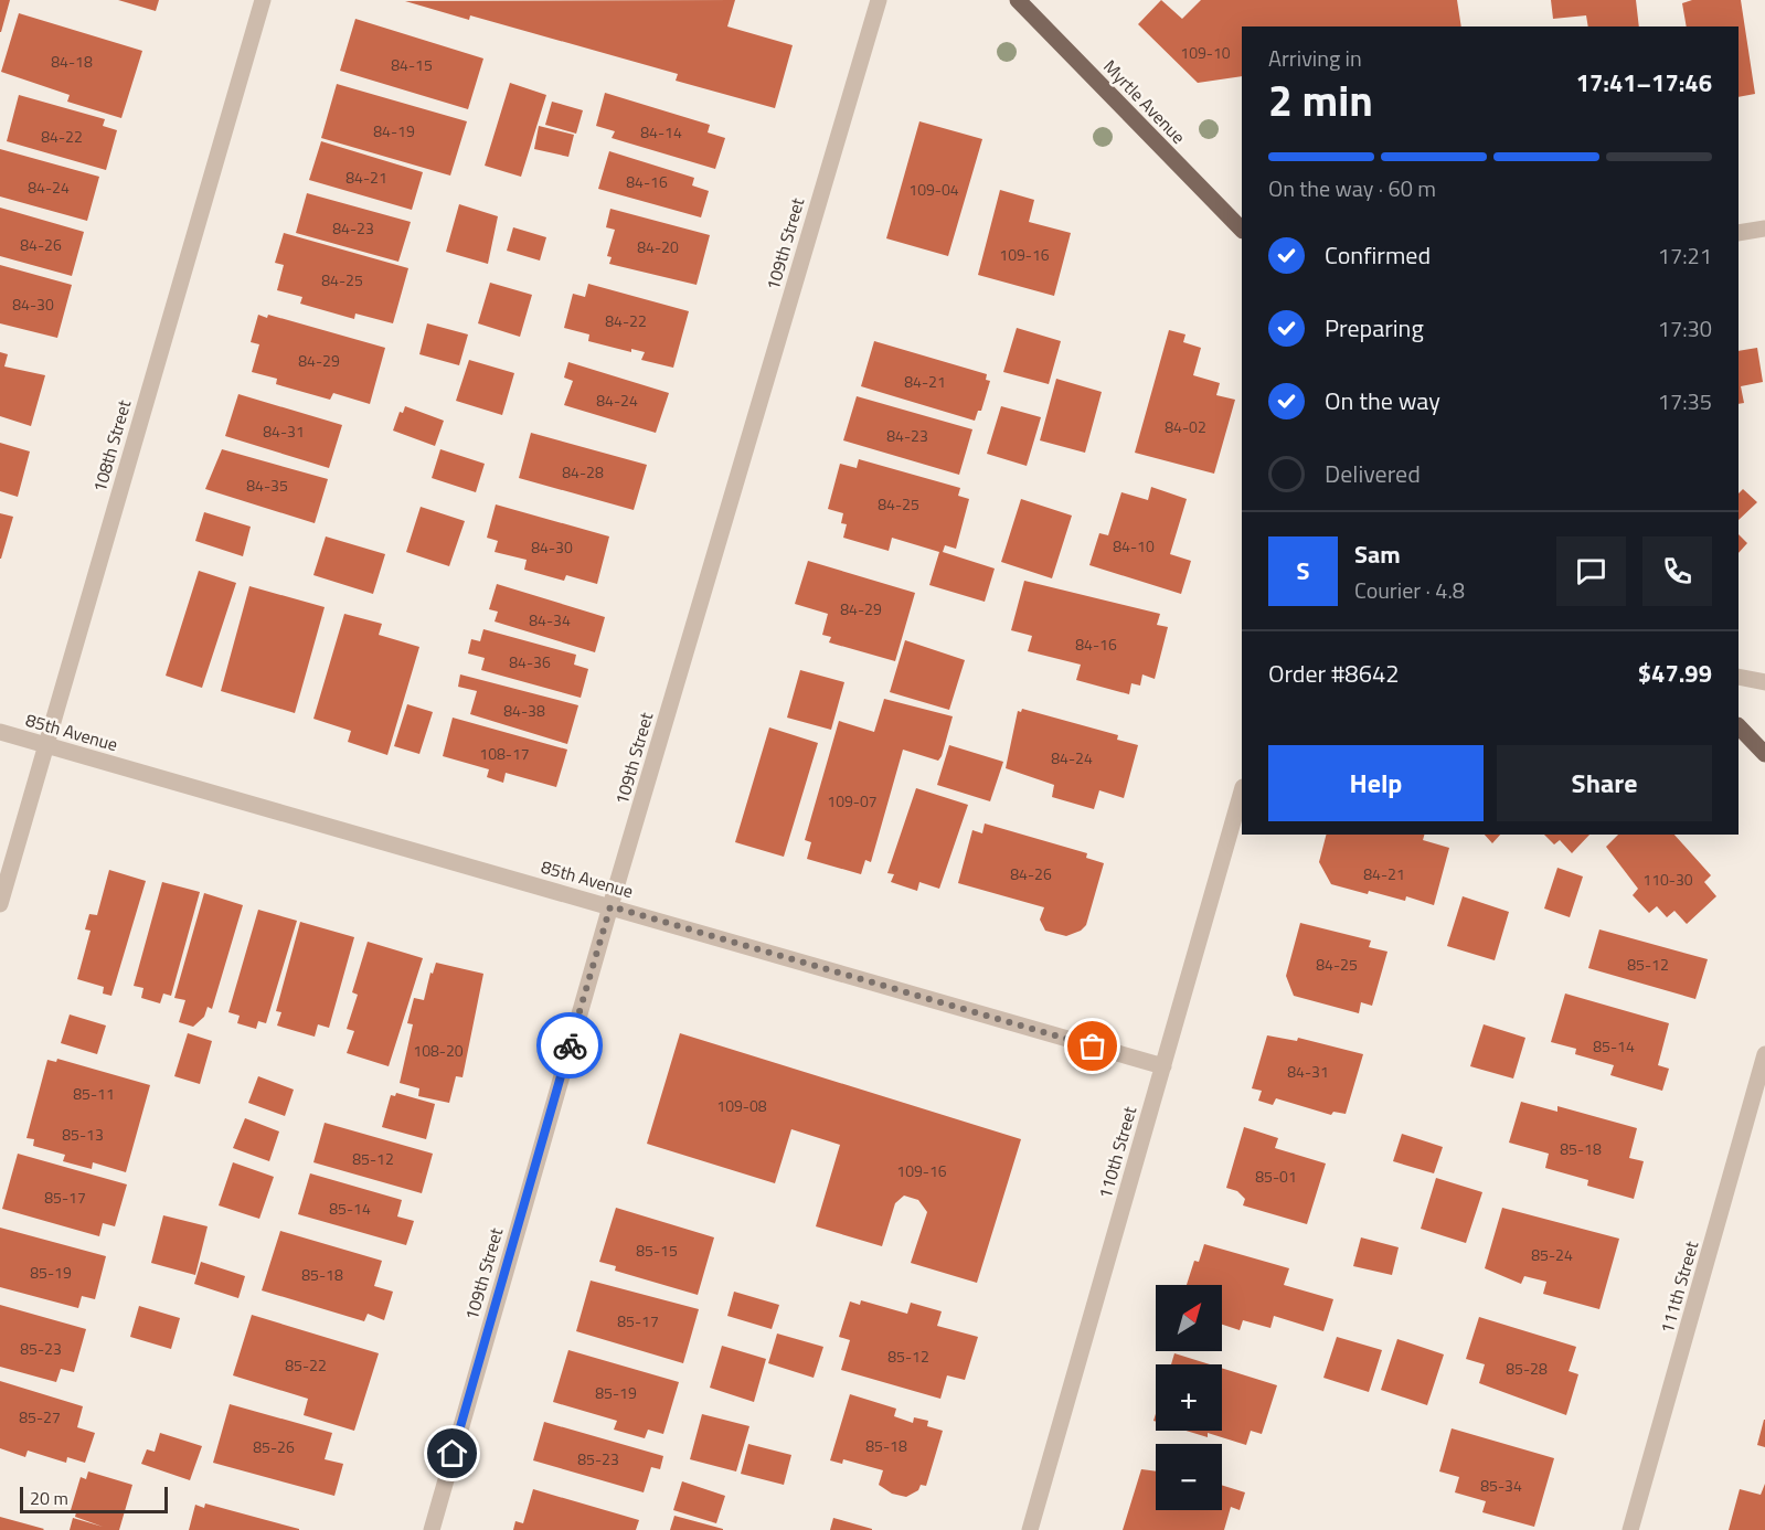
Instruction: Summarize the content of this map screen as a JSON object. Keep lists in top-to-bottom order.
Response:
{
  "streets": {
    "main road": ["Myrtle Avenue"],
    "street": [
      "109th Street",
      "108th Street",
      "85th Avenue",
      "110th Street",
      "111th Street"
    ]
  },
  "crossings": [
    ["109th Street", "85th Avenue"],
    ["108th Street", "85th Avenue"],
    ["85th Avenue", "110th Street"]
  ],
  "house_numbers": [
    "109-10",
    "84-18",
    "84-15",
    "84-19",
    "84-14",
    "84-22",
    "84-21",
    "84-16",
    "84-24",
    "109-04",
    "84-23",
    "84-26",
    "84-20",
    "109-16",
    "84-25",
    "84-30",
    "84-22",
    "84-29",
    "84-21",
    "84-24",
    "84-02",
    "84-31",
    "84-23",
    "84-28",
    "84-35",
    "84-25",
    "84-10",
    "84-30",
    "84-29",
    "84-34",
    "84-16",
    "84-36",
    "84-38",
    "108-17",
    "84-24",
    "109-07",
    "84-26",
    "84-21",
    "110-30",
    "84-25",
    "85-12",
    "85-14",
    "108-20",
    "84-31",
    "85-11",
    "109-08",
    "85-13",
    "85-18",
    "85-12",
    "109-16",
    "85-01",
    "85-17",
    "85-14",
    "85-15",
    "85-24",
    "85-19",
    "85-18",
    "85-17",
    "85-23",
    "85-12",
    "85-22",
    "85-28",
    "85-19",
    "85-27",
    "85-18",
    "85-26",
    "85-23",
    "85-34"
  ],
  "scale_bar": "20 m",
  "north": "top right",
  "page": {
    "heading": ["2 min", "Arriving in", "17:41–17:46"],
    "panel": [
      "Sam",
      "Courier · 4.8",
      "Order #8642",
      "$47.99"
    ],
    "bar": "On the way · 60 m",
    "list": [
      ["Confirmed", "17:21"],
      ["Preparing", "17:30"],
      ["On the way", "17:35"],
      "Delivered"
    ],
    "round": "S",
    "buttons": ["Help", "Share"],
    "map_buttons": ["+", "−"],
    "scale": "20 m"
  }
}
